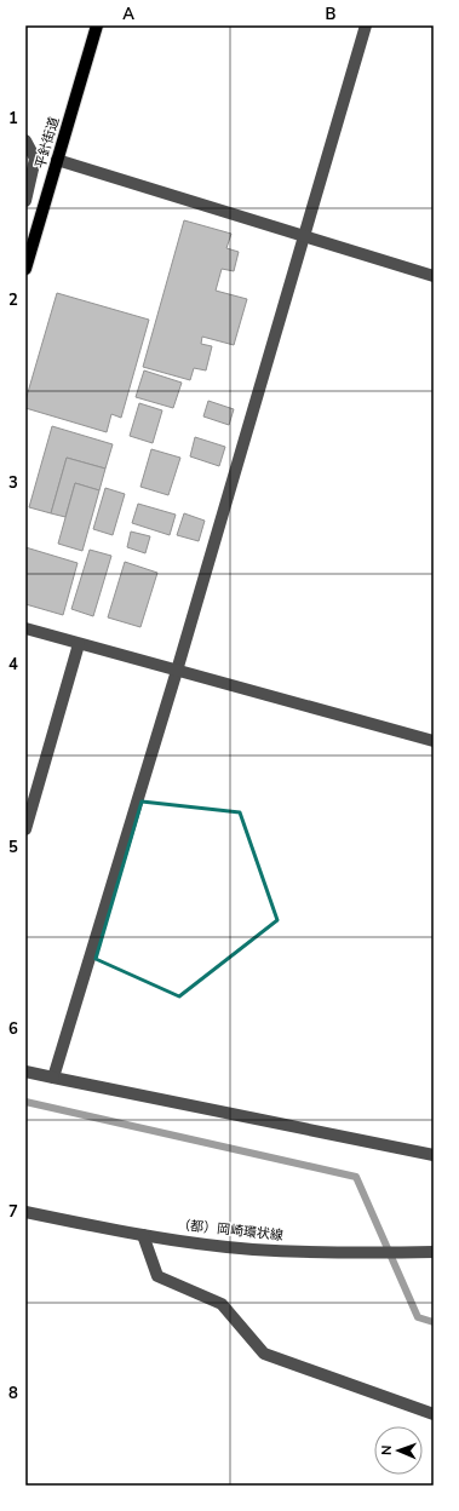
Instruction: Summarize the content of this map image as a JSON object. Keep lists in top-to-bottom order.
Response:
{
  "streets": {
    "main road": ["平針街道"],
    "street": ["（都）岡崎環状線"]
  },
  "north": "left",
  "grid": {
    "columns": ["A", "B"],
    "rows": [
      "1",
      "2",
      "3",
      "4",
      "5",
      "6",
      "7",
      "8"
    ]
  }
}
